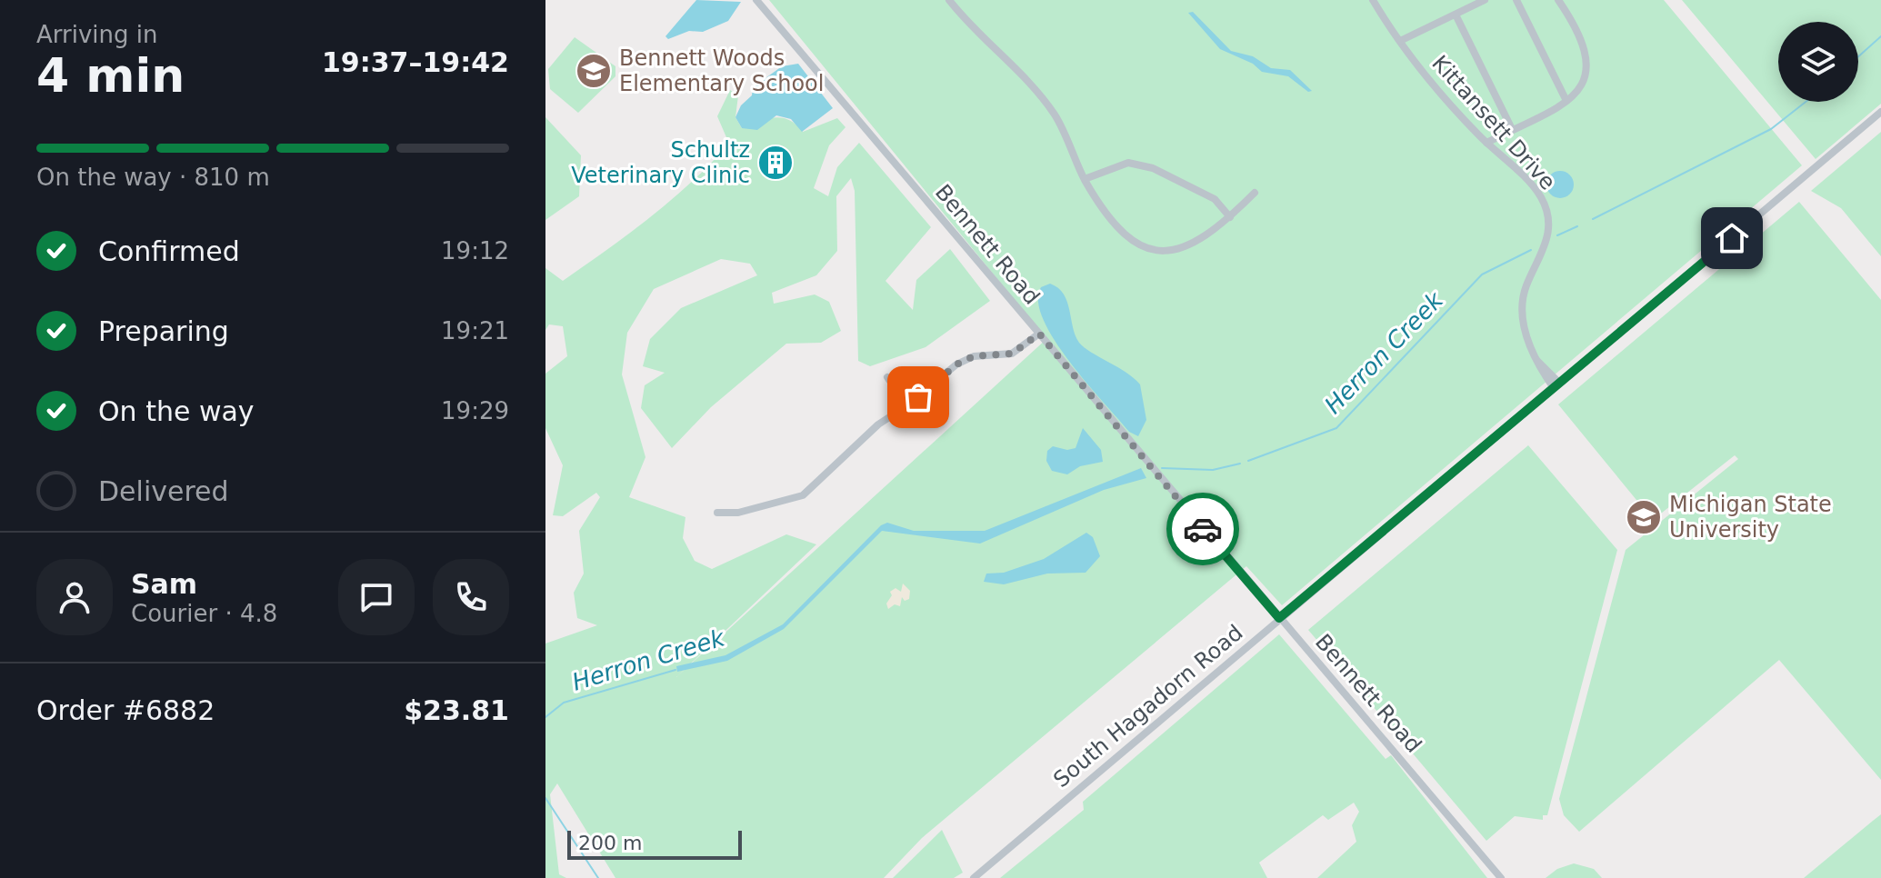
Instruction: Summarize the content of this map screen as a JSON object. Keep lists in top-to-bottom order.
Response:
{
  "streets": {
    "street": ["Kittansett Drive", "Bennett Road", "South Hagadorn Road"]
  },
  "crossings": [
    ["Kittansett Drive", "South Hagadorn Road"],
    ["Bennett Road", "South Hagadorn Road"]
  ],
  "water": ["Herron Creek"],
  "places": {
    "school or university": ["Bennett Woods Elementary School", "Michigan State University"],
    "building": ["Schultz Veterinary Clinic"]
  },
  "scale_bar": "200 m",
  "page": {
    "heading": ["4 min", "Arriving in", "19:37–19:42"],
    "panel": [
      "Sam",
      "Courier · 4.8",
      "Order #6882",
      "$23.81"
    ],
    "bar": "On the way · 810 m",
    "list": [
      ["Confirmed", "19:12"],
      ["Preparing", "19:21"],
      ["On the way", "19:29"],
      "Delivered"
    ],
    "scale": "200 m"
  }
}
